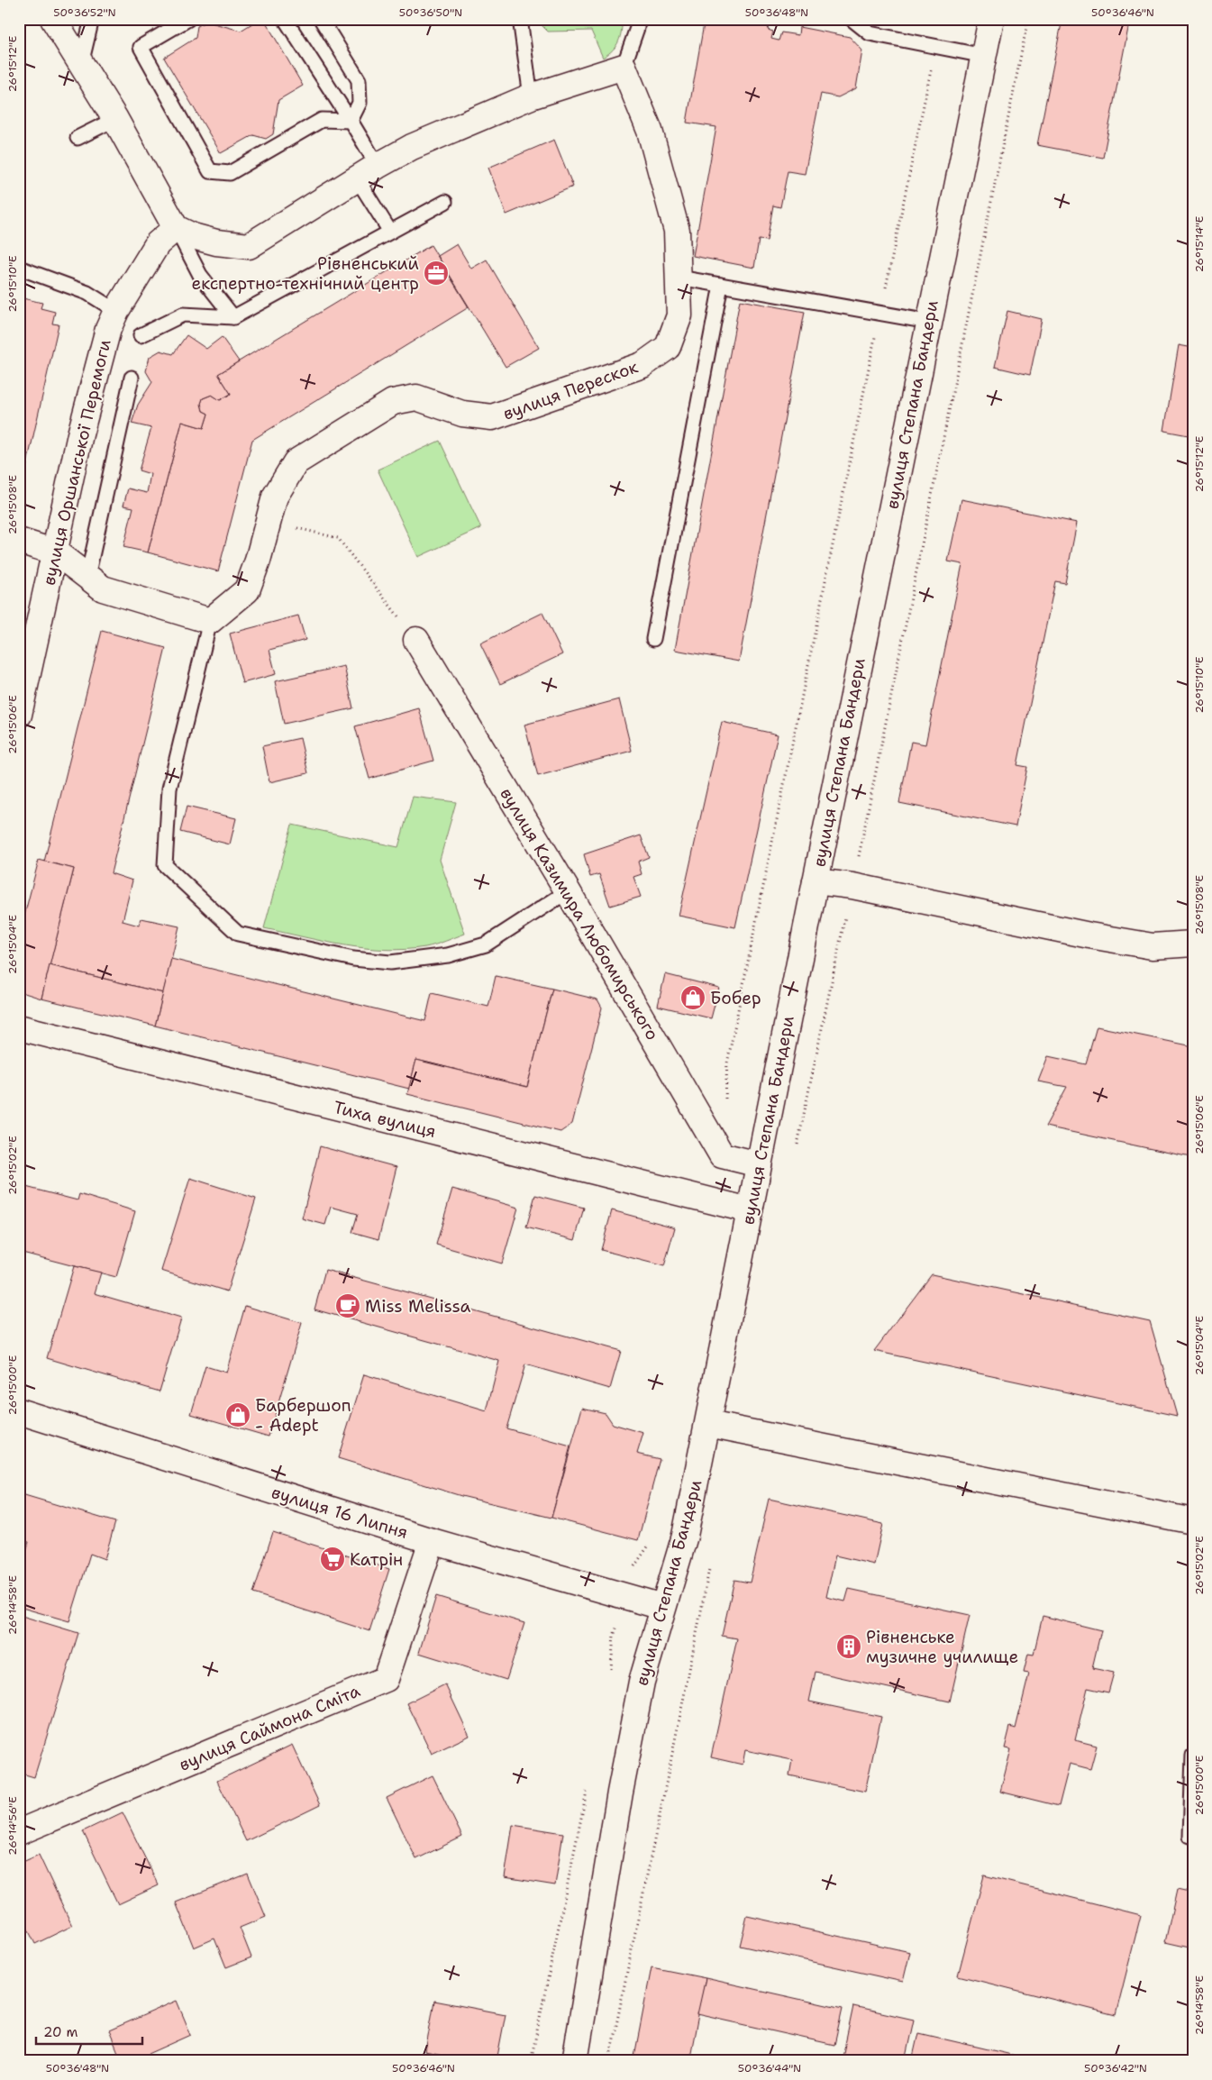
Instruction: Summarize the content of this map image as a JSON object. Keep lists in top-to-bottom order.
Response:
{
  "streets": {
    "street": [
      "вулиця Перескок",
      "вулиця Степана Бандери",
      "вулиця Оршанської Перемоги",
      "вулиця Казимира Любомирського",
      "Тиха вулиця",
      "вулиця 16 Липня",
      "вулиця Саймона Сміта"
    ]
  },
  "crossings": [
    ["вулиця Степана Бандери", "вулиця Казимира Любомирського"],
    ["вулиця Степана Бандери", "Тиха вулиця"],
    ["вулиця Степана Бандери", "вулиця 16 Липня"],
    ["вулиця 16 Липня", "вулиця Саймона Сміта"]
  ],
  "places": {
    "office": ["Рівненський експертно-технічний центр"],
    "shop": ["Бобер", "Барбершоп - Adept"],
    "cafe": ["Miss Melissa"],
    "supermarket": ["Катрін"],
    "building": ["Рівненське музичне училище"]
  },
  "scale_bar": "20 m",
  "coordinates": [
    "50°36'52\"N",
    "50°36'50\"N",
    "50°36'48\"N",
    "50°36'46\"N",
    "26°15'12\"E",
    "26°15'14\"E",
    "26°15'10\"E",
    "26°15'08\"E",
    "26°15'06\"E",
    "26°15'04\"E",
    "26°15'02\"E",
    "26°15'00\"E",
    "26°14'58\"E",
    "26°14'56\"E",
    "50°36'44\"N",
    "50°36'42\"N"
  ]
}
